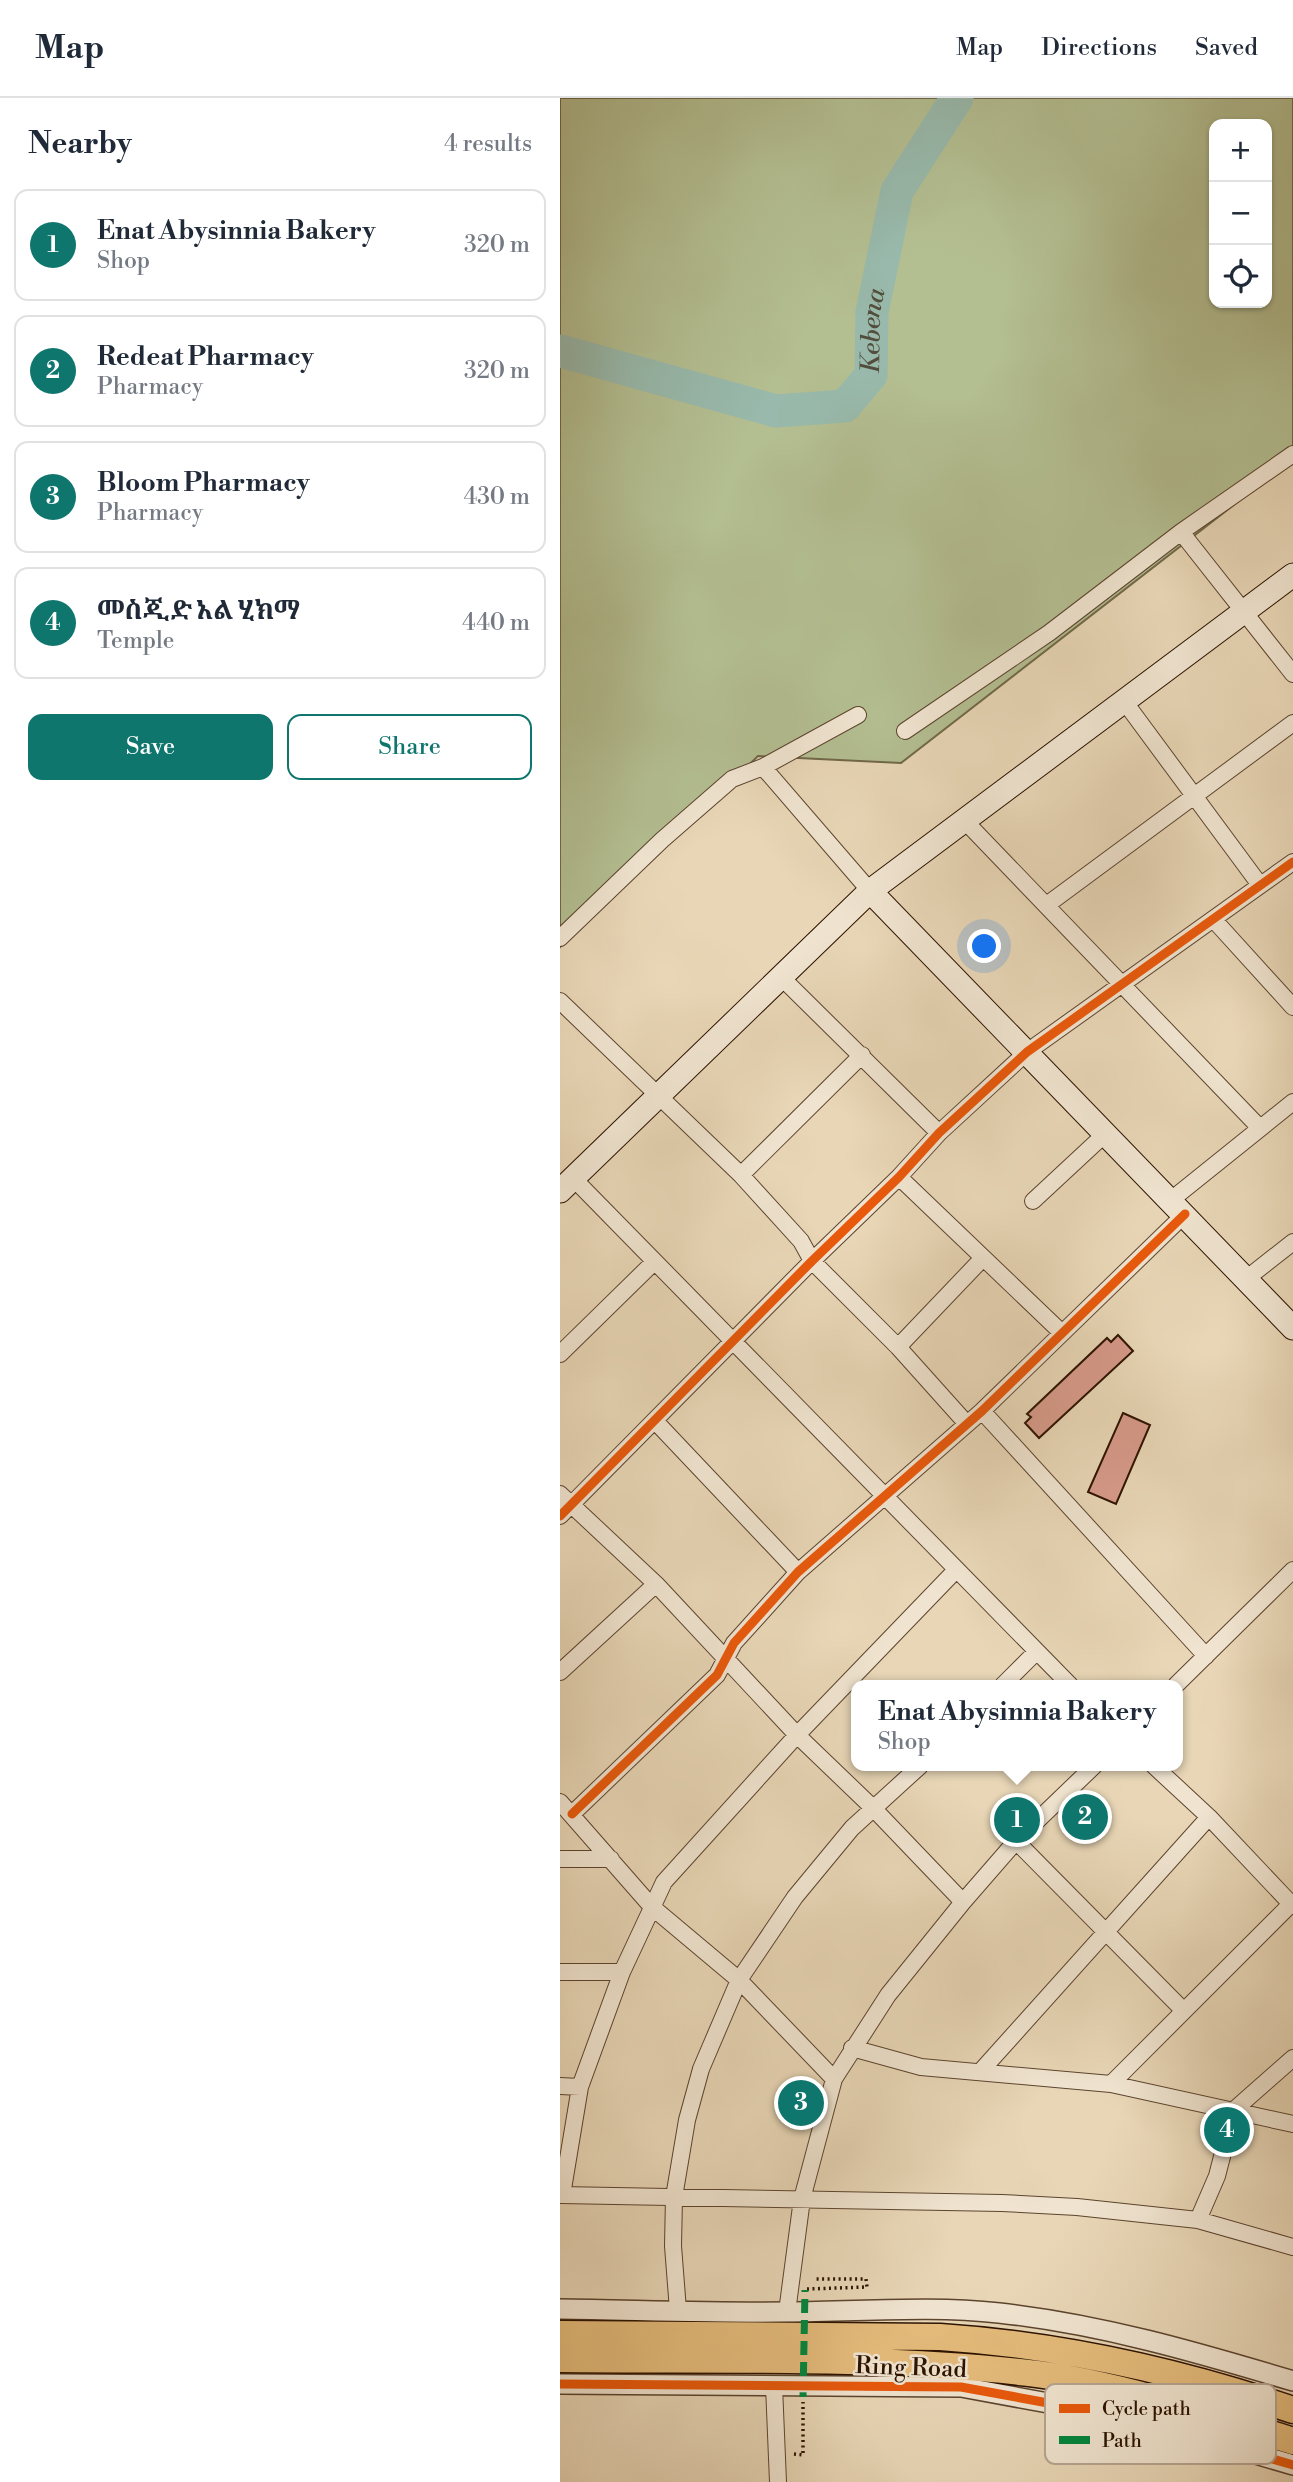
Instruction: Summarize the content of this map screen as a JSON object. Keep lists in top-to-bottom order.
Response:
{
  "streets": {
    "highway": ["Ring Road"]
  },
  "water": ["Kebena"],
  "legend": ["Cycle path", "Path"],
  "page": {
    "header": "Map",
    "nav": ["Map", "Directions", "Saved"],
    "heading": ["Nearby", "4 results"],
    "map_buttons": ["+", "−"],
    "list": [
      {
        "mark": "1",
        "name": "Enat Abysinnia Bakery",
        "note": "Shop",
        "value": "320 m"
      },
      {
        "mark": "2",
        "name": "Redeat Pharmacy",
        "note": "Pharmacy",
        "value": "320 m"
      },
      {
        "mark": "3",
        "name": "Bloom Pharmacy",
        "note": "Pharmacy",
        "value": "430 m"
      },
      {
        "mark": "4",
        "name": "መስጂድ አል ሂክማ",
        "note": "Temple",
        "value": "440 m"
      }
    ],
    "buttons": ["Save", "Share"],
    "popup": ["Enat Abysinnia Bakery", "Shop"],
    "pins": [
      "2",
      "1",
      "3",
      "4"
    ]
  }
}
